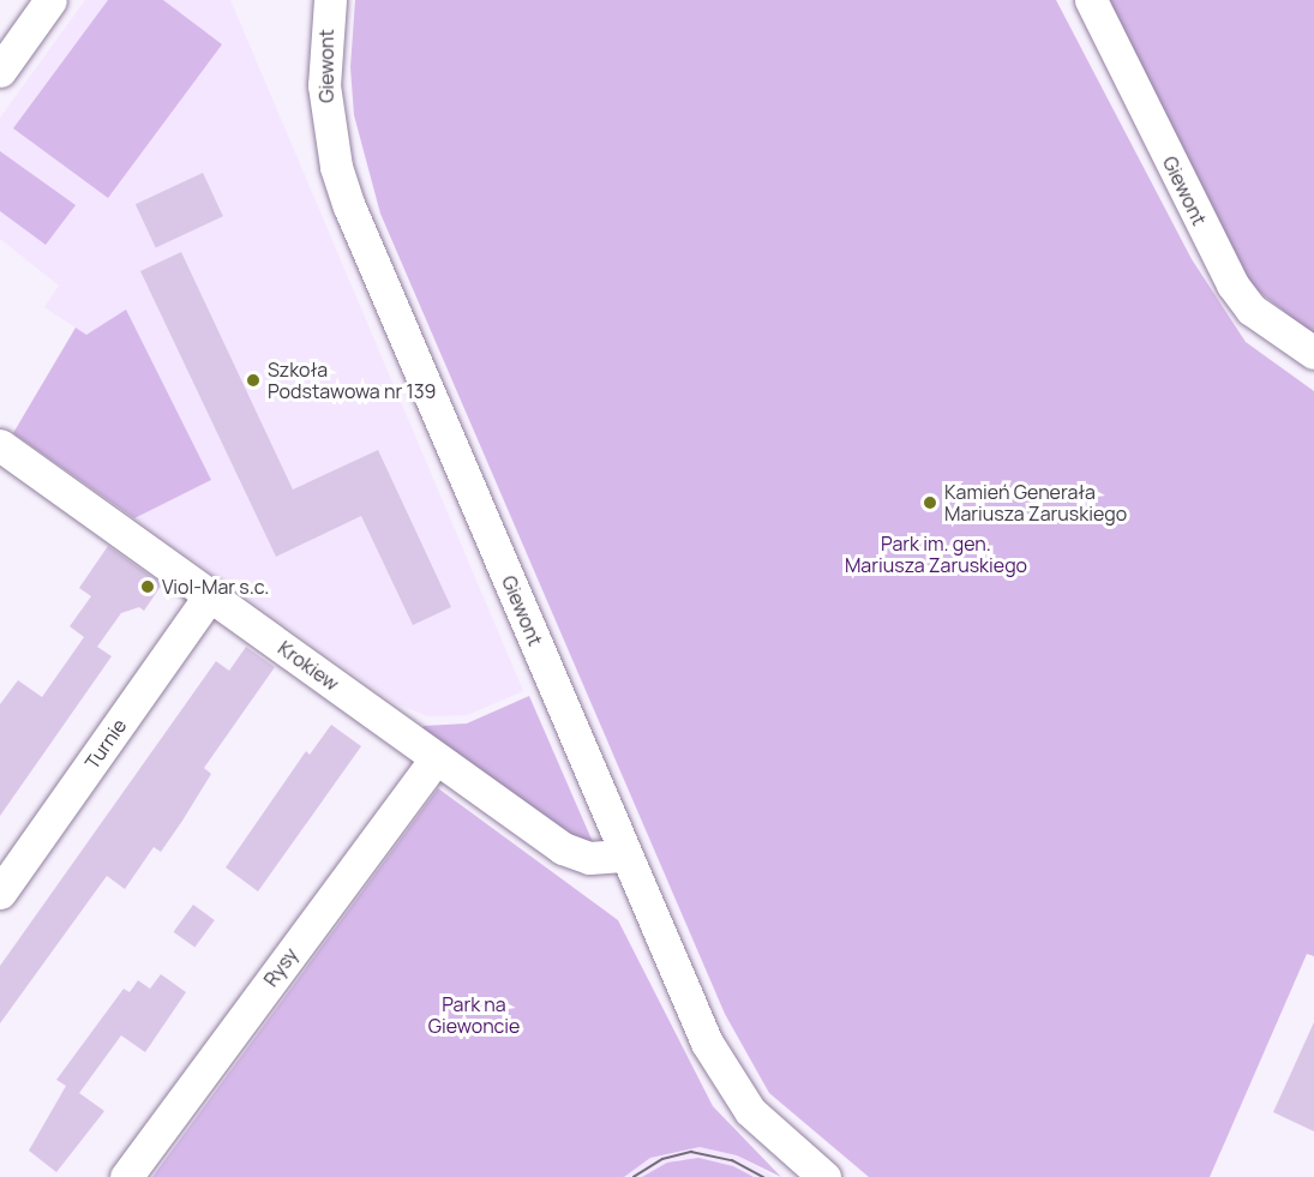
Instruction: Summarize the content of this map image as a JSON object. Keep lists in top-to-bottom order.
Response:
{
  "streets": {
    "street": [
      "Giewont",
      "Krokiew",
      "Turnie",
      "Rysy"
    ]
  },
  "crossings": [
    ["Giewont", "Krokiew"],
    ["Krokiew", "Turnie"],
    ["Krokiew", "Rysy"]
  ],
  "parks": ["Park im. gen. Mariusza Zaruskiego", "Park na Giewoncie"],
  "places": ["Szkoła Podstawowa nr 139", "Kamień Generała Mariusza Zaruskiego", "Viol-Mar s.c."]
}
